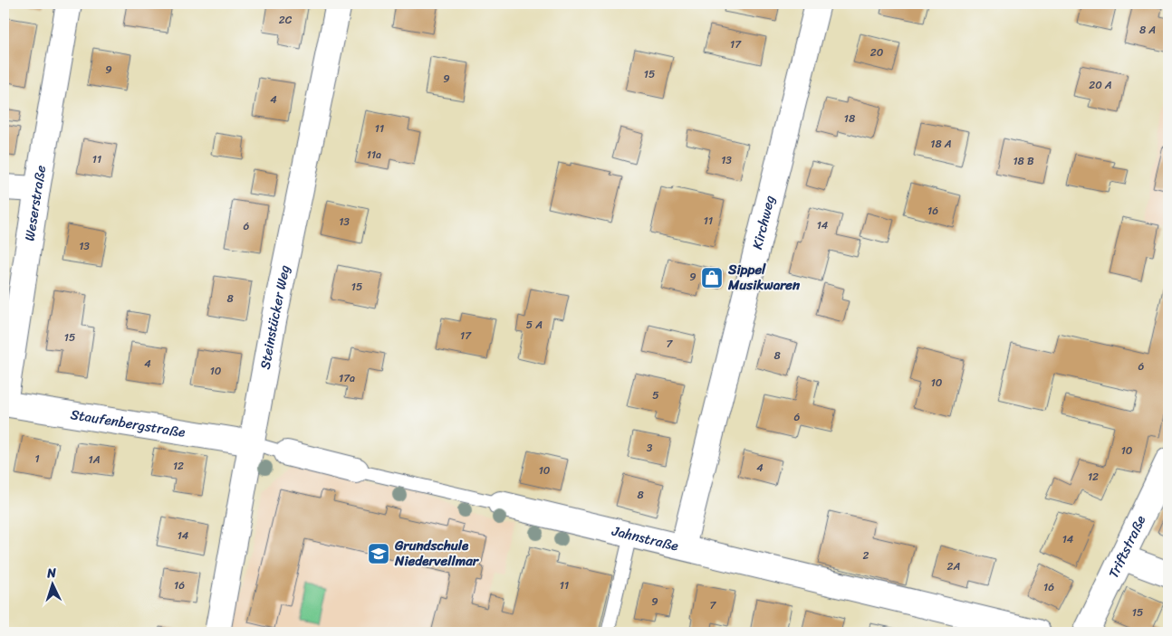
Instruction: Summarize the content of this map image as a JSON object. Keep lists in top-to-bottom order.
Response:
{
  "streets": {
    "street": [
      "Weserstraße",
      "Kirchweg",
      "Steinstücker Weg",
      "Staufenbergstraße",
      "Jahnstraße",
      "Triftstraße"
    ]
  },
  "crossings": [
    ["Weserstraße", "Staufenbergstraße"],
    ["Kirchweg", "Jahnstraße"],
    ["Steinstücker Weg", "Staufenbergstraße"],
    ["Steinstücker Weg", "Jahnstraße"],
    ["Staufenbergstraße", "Jahnstraße"]
  ],
  "places": {
    "shop": ["Sippel Musikwaren"],
    "school or university": ["Grundschule Niedervellmar"]
  },
  "house_numbers": [
    "2C",
    "8 A",
    "17",
    "20",
    "9",
    "15",
    "9",
    "20 A",
    "4",
    "18",
    "11",
    "18 A",
    "11a",
    "11",
    "13",
    "18 B",
    "16",
    "11",
    "13",
    "14",
    "6",
    "13",
    "9",
    "15",
    "8",
    "5 A",
    "17",
    "15",
    "7",
    "8",
    "4",
    "6",
    "10",
    "17a",
    "10",
    "5",
    "6",
    "3",
    "10",
    "1",
    "1A",
    "12",
    "4",
    "10",
    "12",
    "8",
    "14",
    "14",
    "2",
    "2A",
    "16",
    "11",
    "16",
    "9",
    "7",
    "15"
  ],
  "north": "top"
}
